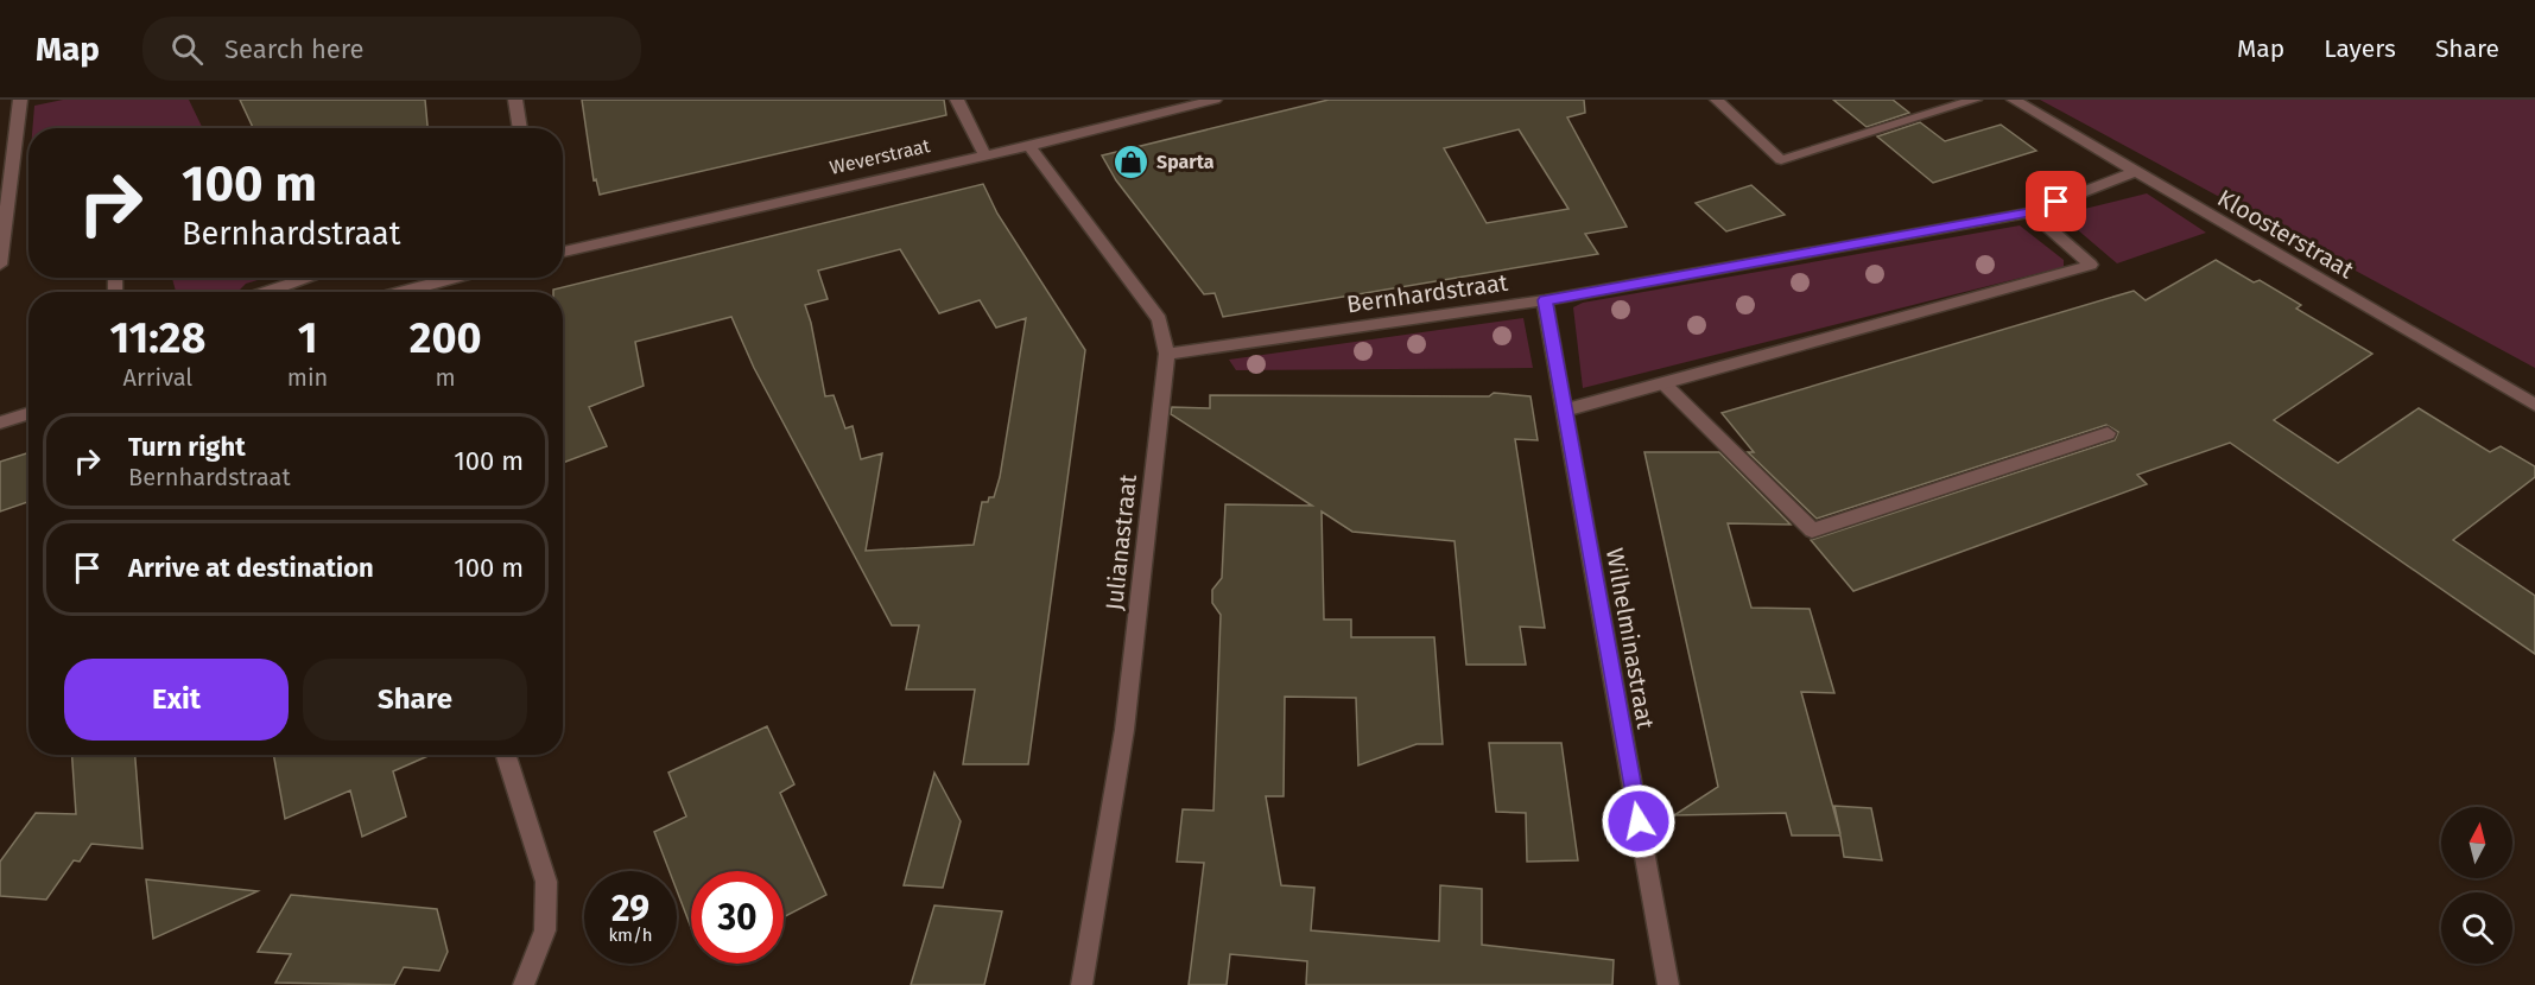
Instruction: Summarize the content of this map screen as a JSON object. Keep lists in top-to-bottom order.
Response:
{
  "streets": {
    "street": [
      "Weverstraat",
      "Kloosterstraat",
      "Bernhardstraat",
      "Julianastraat",
      "Wilhelminastraat"
    ]
  },
  "crossings": [
    ["Weverstraat", "Julianastraat"],
    ["Kloosterstraat", "Bernhardstraat"],
    ["Bernhardstraat", "Julianastraat"],
    ["Bernhardstraat", "Wilhelminastraat"]
  ],
  "places": {
    "shop": ["Sparta"]
  },
  "north": "top",
  "page": {
    "header": "Map",
    "search": "Search here",
    "nav": ["Map", "Layers", "Share"],
    "turn": ["100 m", "Bernhardstraat"],
    "eta": [
      "11:28",
      "Arrival",
      "1",
      "min",
      "200",
      "m"
    ],
    "list": [
      {
        "name": "Turn right",
        "note": "Bernhardstraat",
        "value": "100 m"
      },
      {
        "name": "Arrive at destination",
        "value": "100 m"
      }
    ],
    "buttons": ["Exit", "Share"],
    "speed": "29 km/h",
    "limit": "30"
  }
}
